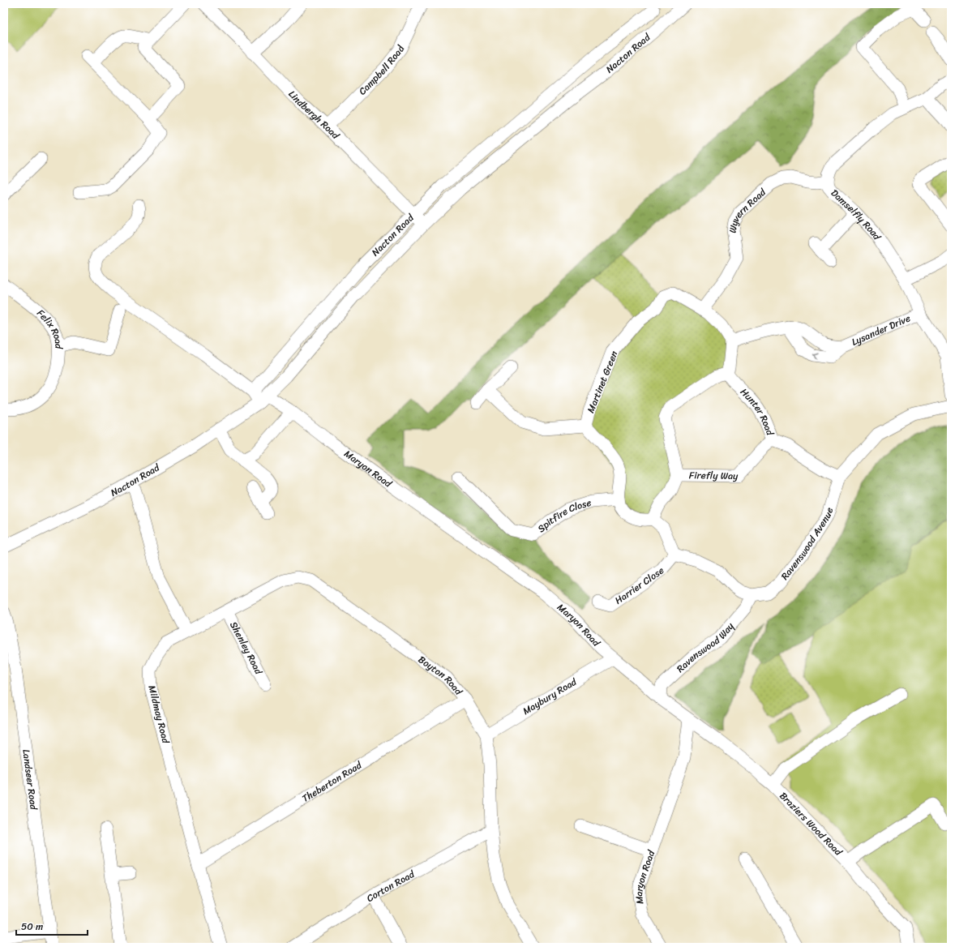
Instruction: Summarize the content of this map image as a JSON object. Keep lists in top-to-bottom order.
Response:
{
  "streets": {
    "street": [
      "Nacton Road",
      "Campbell Road",
      "Lindbergh Road",
      "Wyvern Road",
      "Damselfly Road",
      "Lysander Drive",
      "Felix Road",
      "Martinet Green",
      "Hunter Road",
      "Maryon Road",
      "Firefly Way",
      "Spitfire Close",
      "Ravenswood Avenue",
      "Harrier Close",
      "Ravenswood Way",
      "Shenley Road",
      "Boyton Road",
      "Maybury Road",
      "Mildmay Road",
      "Landseer Road",
      "Theberton Road",
      "Braziers Wood Road",
      "Corton Road"
    ]
  },
  "crossings": [
    ["Nacton Road", "Lindbergh Road"],
    ["Nacton Road", "Maryon Road"],
    ["Campbell Road", "Lindbergh Road"],
    ["Wyvern Road", "Damselfly Road"],
    ["Wyvern Road", "Martinet Green"],
    ["Damselfly Road", "Lysander Drive"],
    ["Lysander Drive", "Martinet Green"],
    ["Martinet Green", "Spitfire Close"],
    ["Hunter Road", "Firefly Way"],
    ["Hunter Road", "Ravenswood Avenue"],
    ["Maryon Road", "Ravenswood Way"],
    ["Maryon Road", "Maybury Road"],
    ["Maryon Road", "Braziers Wood Road"],
    ["Ravenswood Avenue", "Ravenswood Way"],
    ["Shenley Road", "Boyton Road"],
    ["Boyton Road", "Maybury Road"],
    ["Boyton Road", "Mildmay Road"],
    ["Boyton Road", "Theberton Road"],
    ["Boyton Road", "Corton Road"],
    ["Mildmay Road", "Theberton Road"]
  ],
  "scale_bar": "50 m"
}
